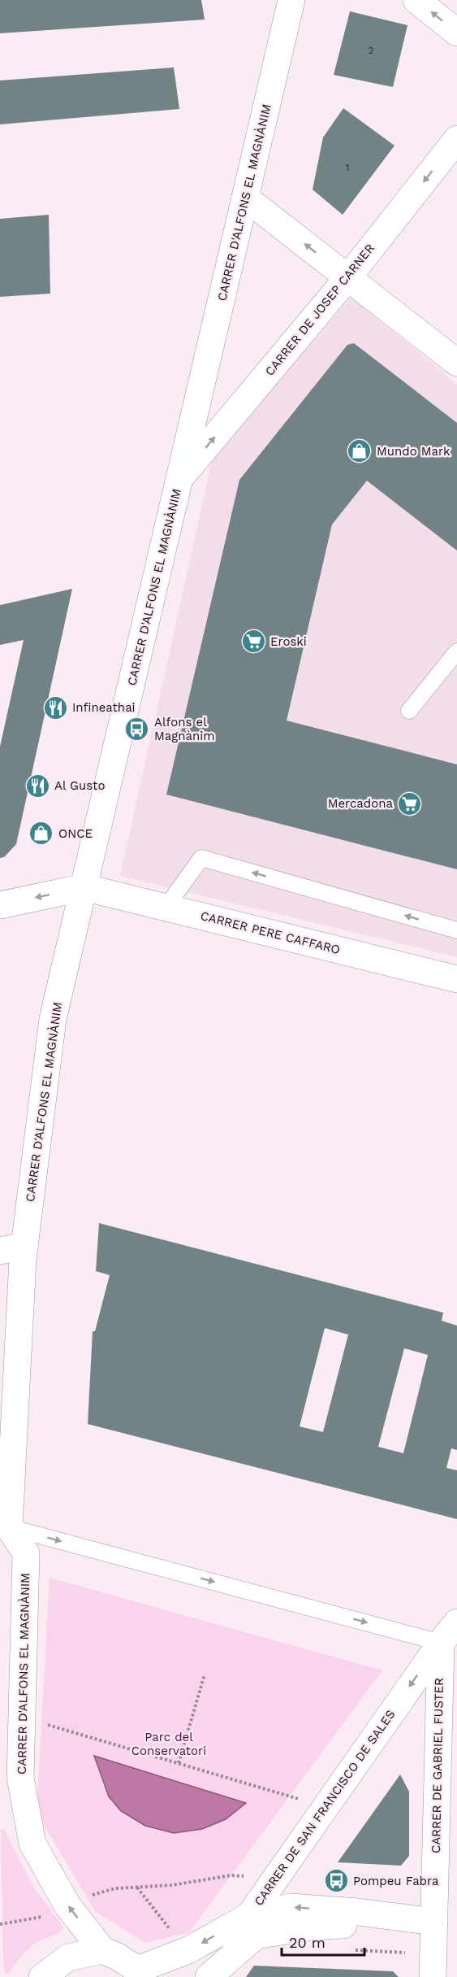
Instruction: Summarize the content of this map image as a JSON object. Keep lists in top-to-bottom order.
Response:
{
  "streets": {
    "street": [
      "CARRER D'ALFONS EL MAGNÀNIM",
      "CARRER DE JOSEP CARNER",
      "CARRER PERE CAFFARO",
      "CARRER DE GABRIEL FUSTER",
      "CARRER DE SAN FRANCISCO DE SALES"
    ]
  },
  "crossings": [
    ["CARRER D'ALFONS EL MAGNÀNIM", "CARRER DE JOSEP CARNER"],
    ["CARRER D'ALFONS EL MAGNÀNIM", "CARRER PERE CAFFARO"],
    ["CARRER DE GABRIEL FUSTER", "CARRER DE SAN FRANCISCO DE SALES"]
  ],
  "one_way": ["CARRER DE SAN FRANCISCO DE SALES"],
  "parks": ["Parc del Conservatori"],
  "places": {
    "shop": ["Mundo Mark", "ONCE"],
    "supermarket": ["Eroski", "Mercadona"],
    "restaurant": ["Infineathai", "Al Gusto"],
    "bus stop": ["Alfons el Magnànim", "Pompeu Fabra"]
  },
  "house_numbers": ["2", "1"],
  "scale_bar": "20 m"
}
